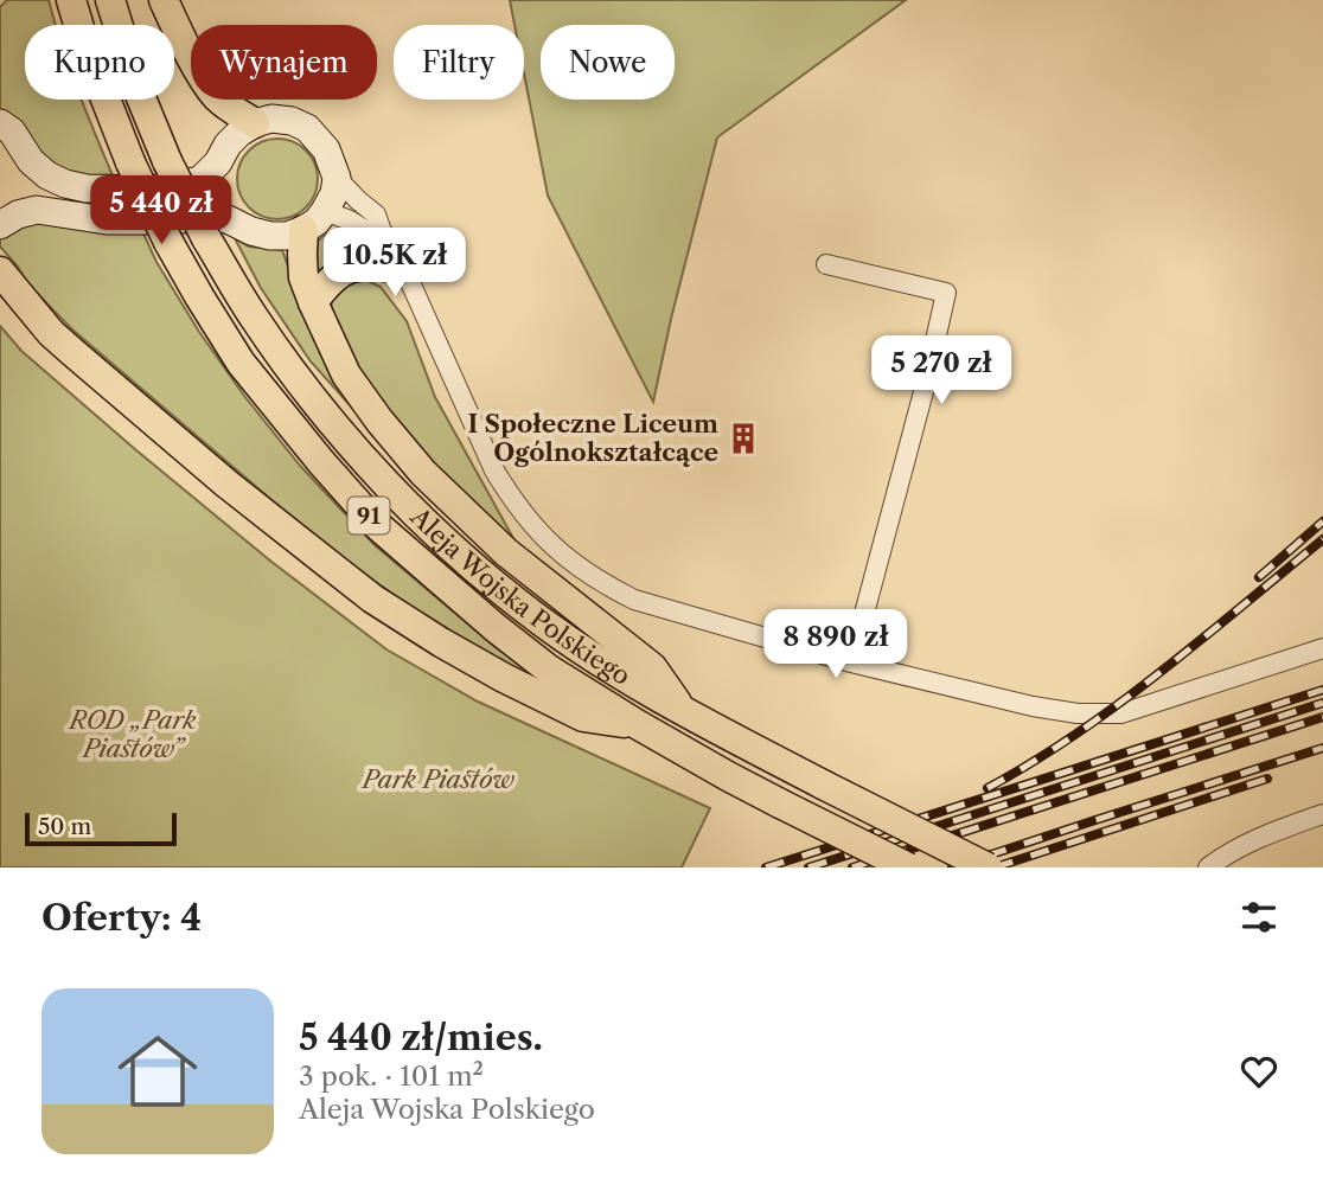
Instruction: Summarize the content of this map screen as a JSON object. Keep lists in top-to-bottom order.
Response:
{
  "streets": {
    "main road": ["91", "Aleja Wojska Polskiego"]
  },
  "parks": ["ROD „Park Piastów”", "Park Piastów"],
  "places": {
    "building": ["I Społeczne Liceum Ogólnokształcące"]
  },
  "scale_bar": "50 m",
  "page": {
    "chip": [
      "Kupno",
      "Wynajem",
      "Filtry",
      "Nowe"
    ],
    "price": [
      "5 440 zł",
      "10.5K zł",
      "5 270 zł",
      "8 890 zł"
    ],
    "scale": "50 m",
    "heading": "Oferty: 4",
    "list": [
      {
        "name": "5 440 zł/mies.",
        "note": "3 pok. · 101 m² · Aleja Wojska Polskiego"
      }
    ]
  }
}
